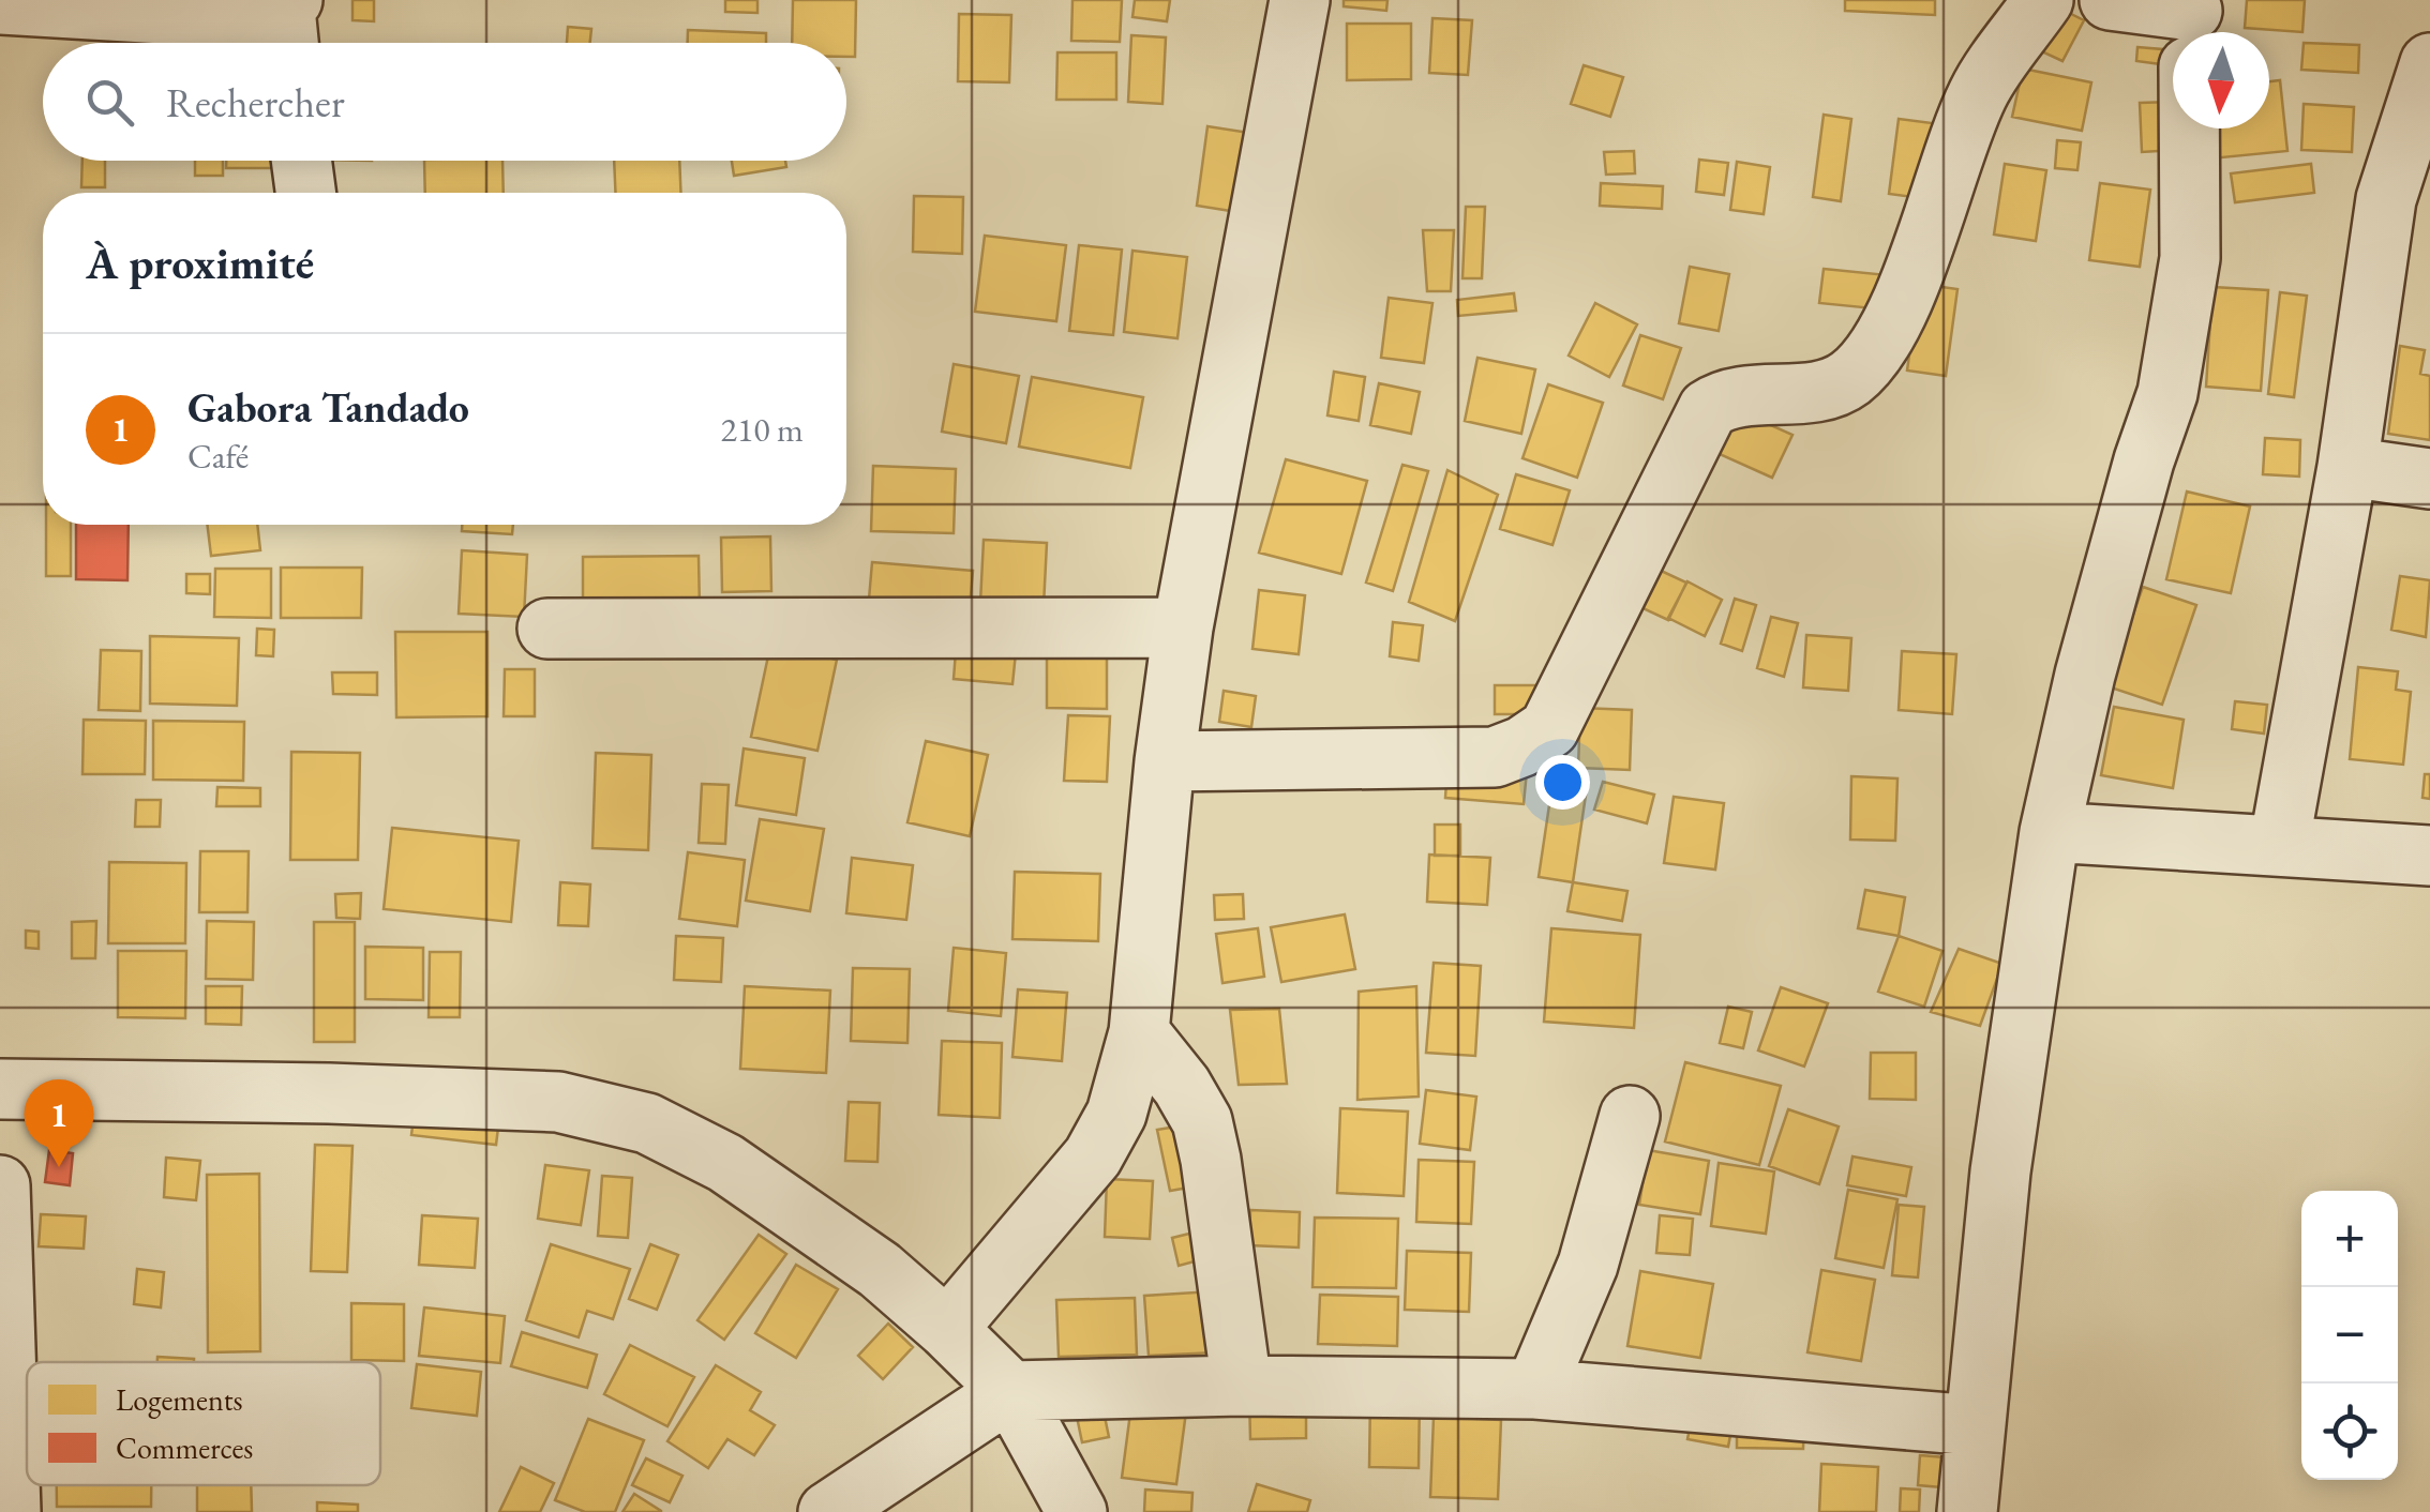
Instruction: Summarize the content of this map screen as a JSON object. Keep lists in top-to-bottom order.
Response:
{
  "legend": ["Logements", "Commerces"],
  "north": "bottom",
  "page": {
    "search": "Rechercher",
    "heading": "À proximité",
    "list": [
      {
        "mark": "1",
        "name": "Gabora Tandado",
        "note": "Café",
        "value": "210 m"
      }
    ],
    "pins": "1",
    "map_buttons": ["+", "−"]
  }
}
